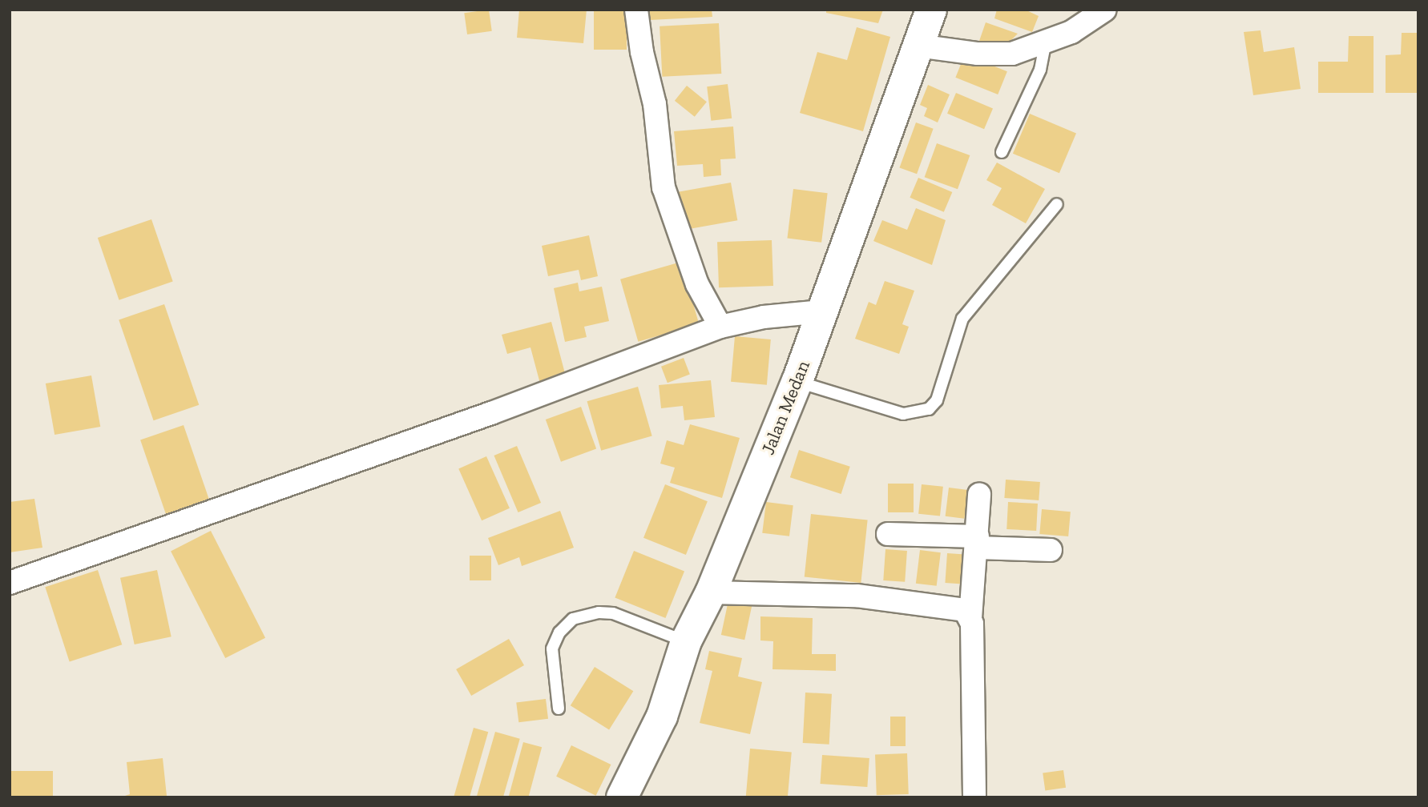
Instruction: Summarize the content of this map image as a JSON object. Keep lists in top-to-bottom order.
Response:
{
  "streets": {
    "highway": ["Jalan Medan"]
  }
}
